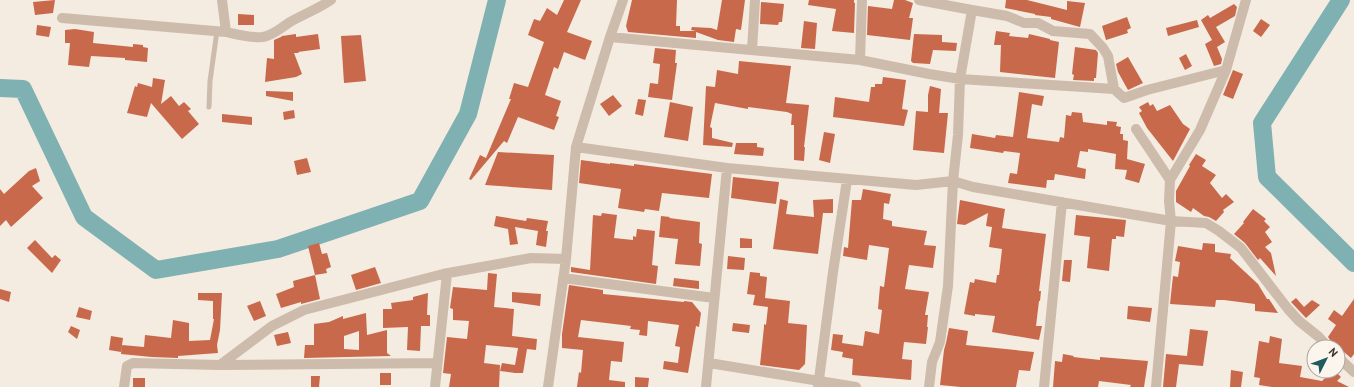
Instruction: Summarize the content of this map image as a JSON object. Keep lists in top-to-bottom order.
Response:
{
  "north": "top right"
}
